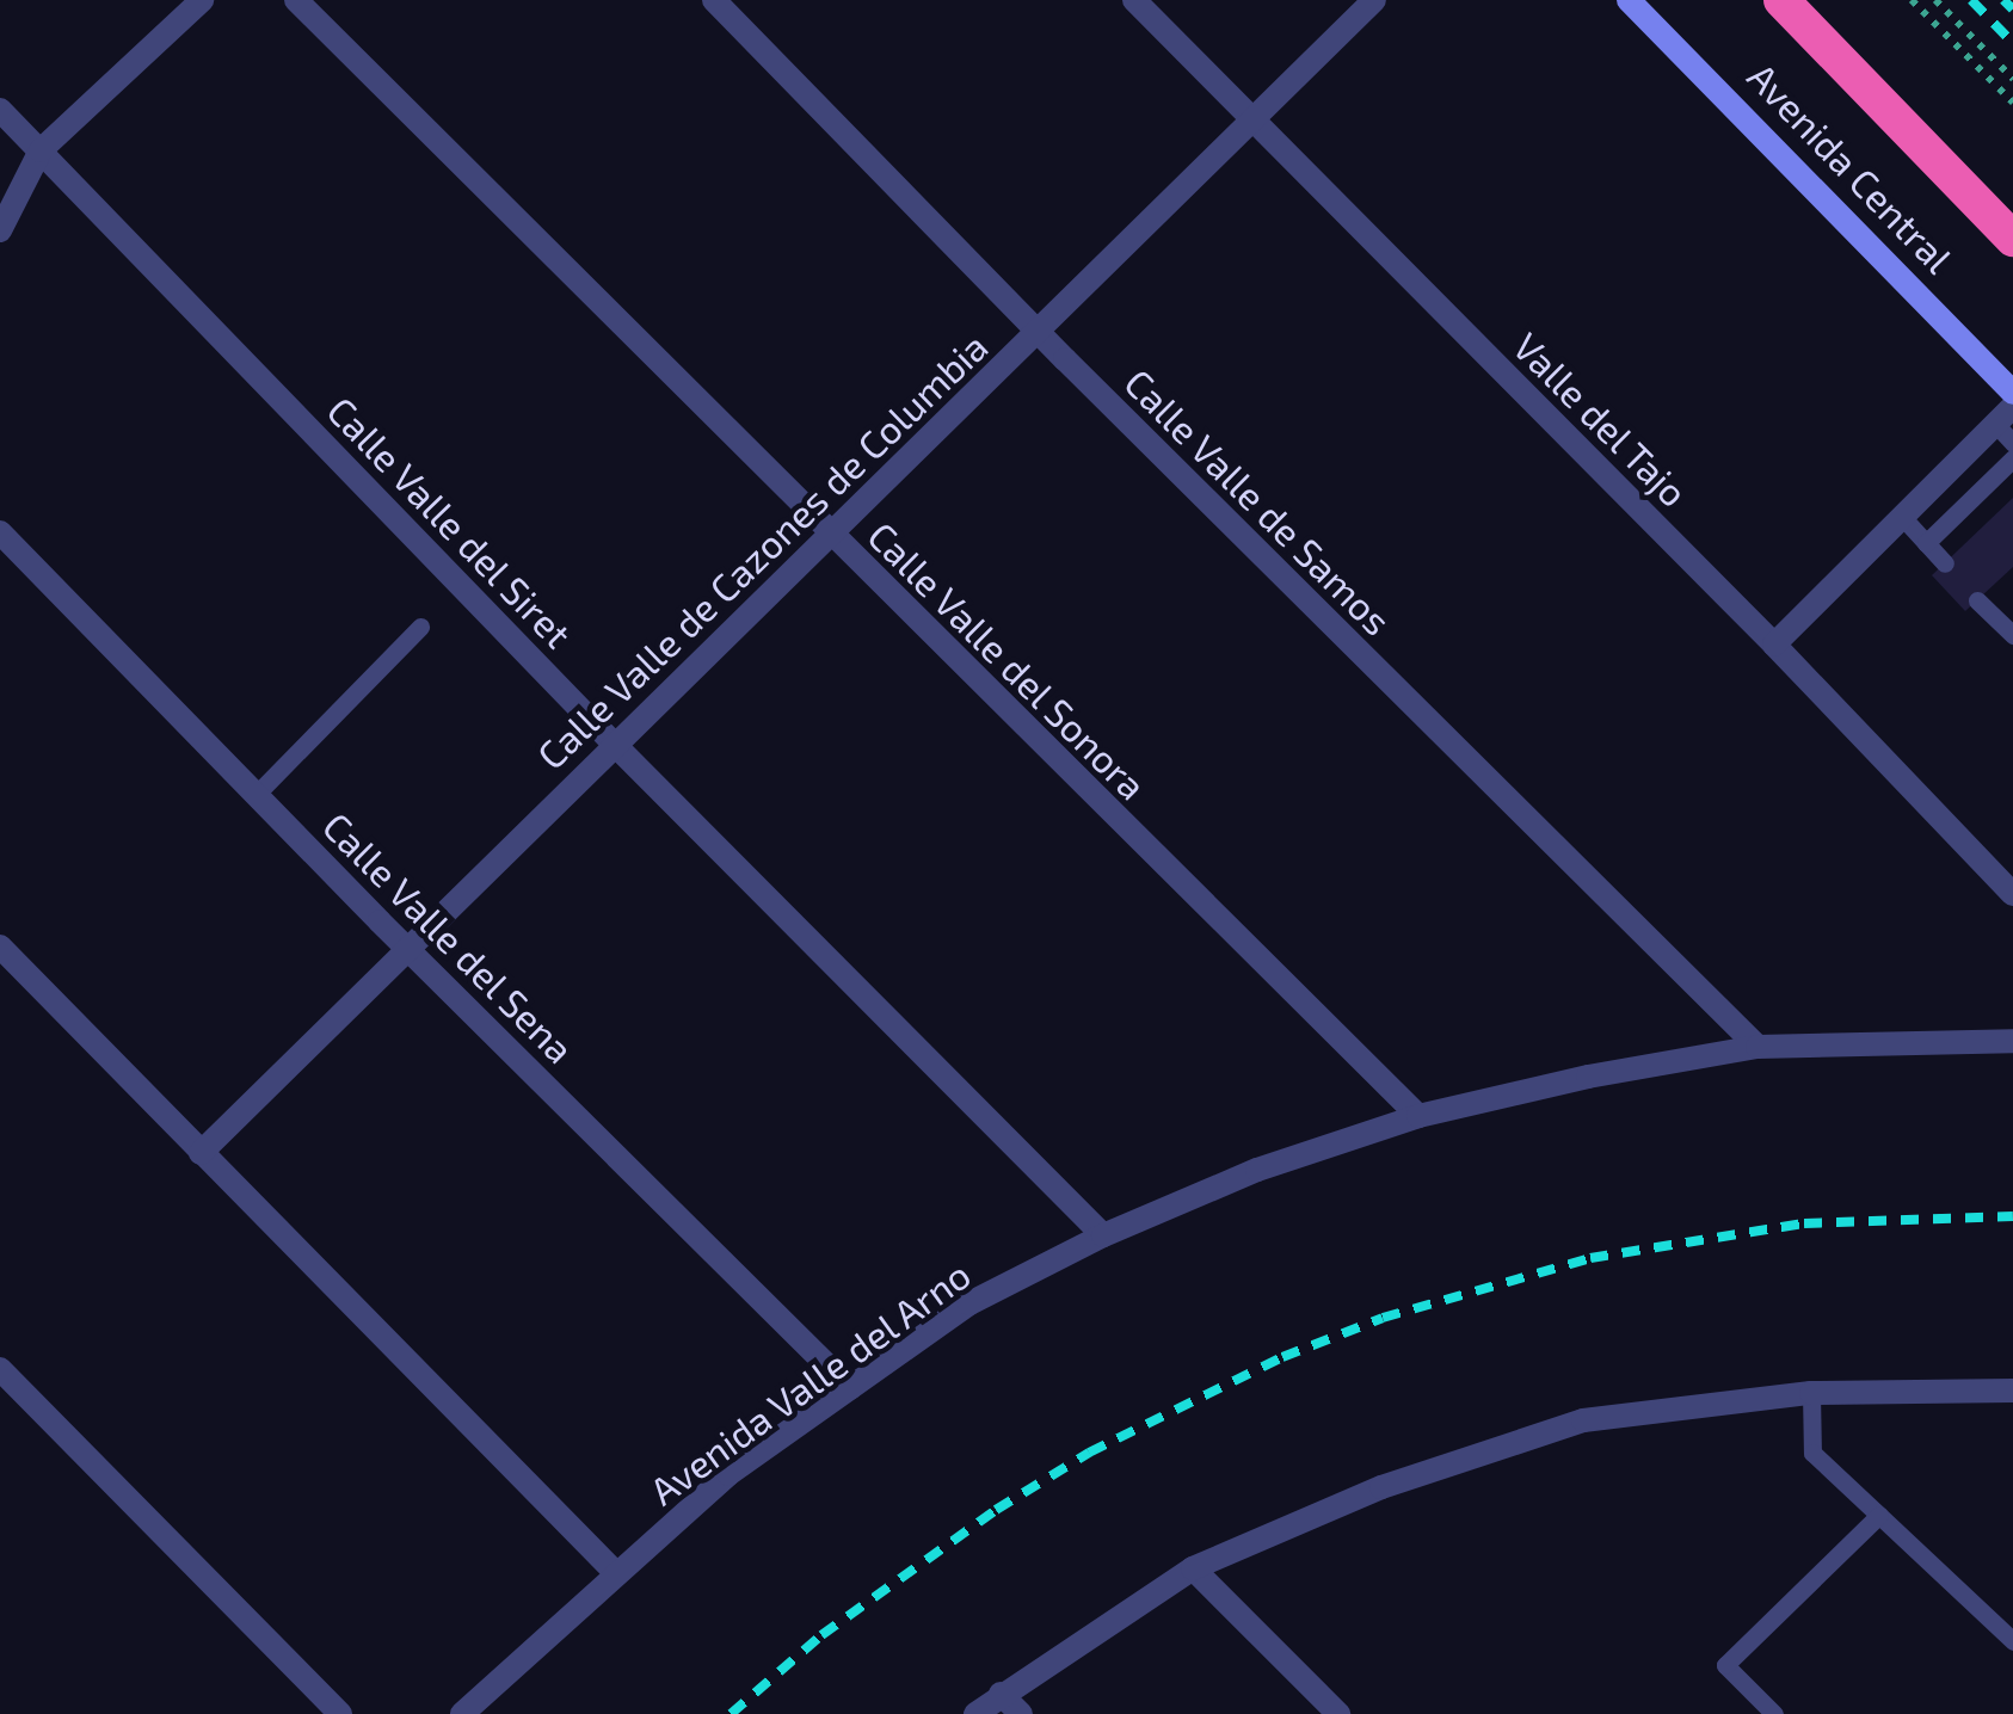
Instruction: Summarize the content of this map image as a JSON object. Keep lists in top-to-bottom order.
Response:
{
  "streets": {
    "highway": ["Avenida Central"],
    "street": [
      "Valle del Tajo",
      "Calle Valle de Samos",
      "Calle Valle del Siret",
      "Calle Valle de Cazones de Columbia",
      "Calle Valle del Sonora",
      "Calle Valle del Sena",
      "Avenida Valle del Arno"
    ]
  },
  "crossings": [
    ["Valle del Tajo", "Calle Valle de Cazones de Columbia"],
    ["Calle Valle de Samos", "Calle Valle de Cazones de Columbia"],
    ["Calle Valle de Samos", "Avenida Valle del Arno"],
    ["Calle Valle del Siret", "Calle Valle de Cazones de Columbia"],
    ["Calle Valle del Siret", "Avenida Valle del Arno"],
    ["Calle Valle de Cazones de Columbia", "Calle Valle del Sonora"],
    ["Calle Valle de Cazones de Columbia", "Calle Valle del Sena"],
    ["Calle Valle del Sonora", "Avenida Valle del Arno"],
    ["Calle Valle del Sena", "Avenida Valle del Arno"]
  ]
}
